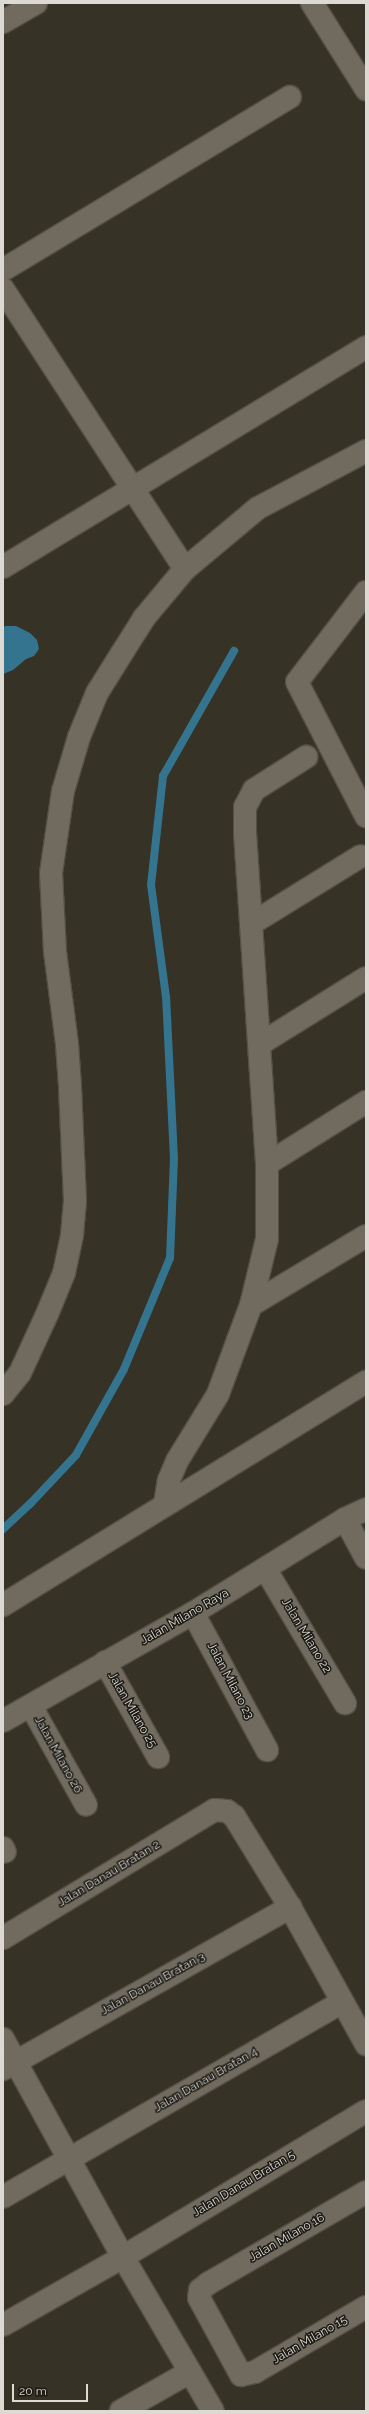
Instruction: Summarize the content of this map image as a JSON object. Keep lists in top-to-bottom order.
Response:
{
  "streets": {
    "street": [
      "Jalan Milano Raya",
      "Jalan Milano 22",
      "Jalan Milano 23",
      "Jalan Milano 25",
      "Jalan Milano 26",
      "Jalan Danau Bratan 2",
      "Jalan Danau Bratan 3",
      "Jalan Danau Bratan 4",
      "Jalan Danau Bratan 5",
      "Jalan Milano 16",
      "Jalan Milano 15"
    ]
  },
  "crossings": [
    ["Jalan Milano Raya", "Jalan Milano 22"],
    ["Jalan Milano Raya", "Jalan Milano 23"],
    ["Jalan Milano Raya", "Jalan Milano 25"],
    ["Jalan Milano Raya", "Jalan Milano 26"],
    ["Jalan Danau Bratan 2", "Jalan Danau Bratan 3"],
    ["Jalan Milano 16", "Jalan Milano 15"]
  ],
  "scale_bar": "20 m"
}
